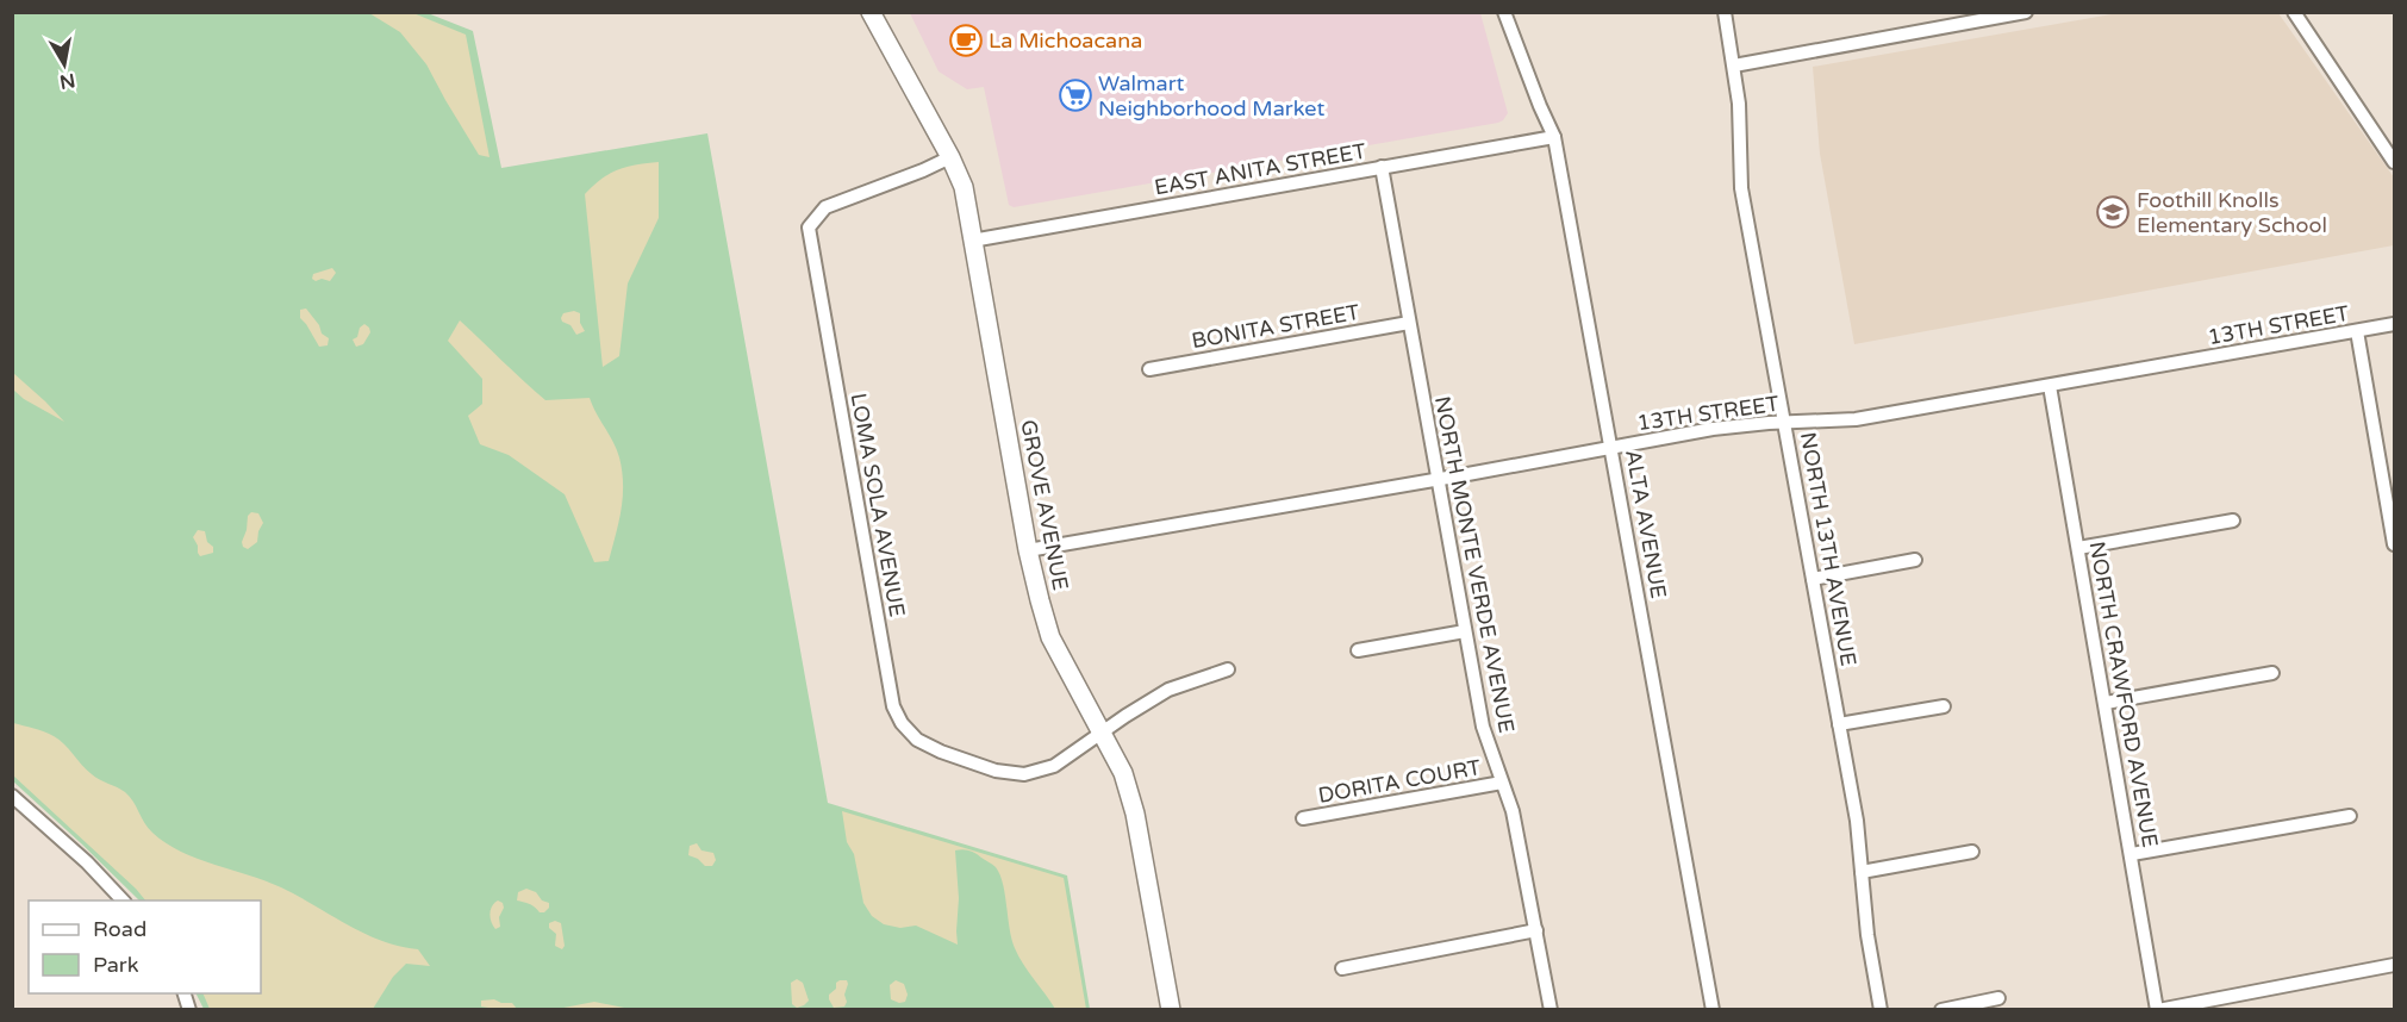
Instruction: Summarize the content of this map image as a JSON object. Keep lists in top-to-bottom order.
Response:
{
  "streets": {
    "street": [
      "EAST ANITA STREET",
      "13TH STREET",
      "BONITA STREET",
      "LOMA SOLA AVENUE",
      "GROVE AVENUE",
      "ALTA AVENUE",
      "NORTH 13TH AVENUE",
      "NORTH MONTE VERDE AVENUE",
      "NORTH CRAWFORD AVENUE",
      "DORITA COURT"
    ]
  },
  "crossings": [
    ["EAST ANITA STREET", "GROVE AVENUE"],
    ["EAST ANITA STREET", "ALTA AVENUE"],
    ["EAST ANITA STREET", "NORTH MONTE VERDE AVENUE"],
    ["13TH STREET", "GROVE AVENUE"],
    ["13TH STREET", "ALTA AVENUE"],
    ["13TH STREET", "NORTH 13TH AVENUE"],
    ["13TH STREET", "NORTH MONTE VERDE AVENUE"],
    ["13TH STREET", "NORTH CRAWFORD AVENUE"],
    ["BONITA STREET", "NORTH MONTE VERDE AVENUE"],
    ["LOMA SOLA AVENUE", "GROVE AVENUE"],
    ["NORTH MONTE VERDE AVENUE", "DORITA COURT"]
  ],
  "places": {
    "cafe": ["La Michoacana"],
    "supermarket": ["Walmart Neighborhood Market"],
    "school or university": ["Foothill Knolls Elementary School"]
  },
  "legend": ["Road", "Park"],
  "north": "bottom"
}
